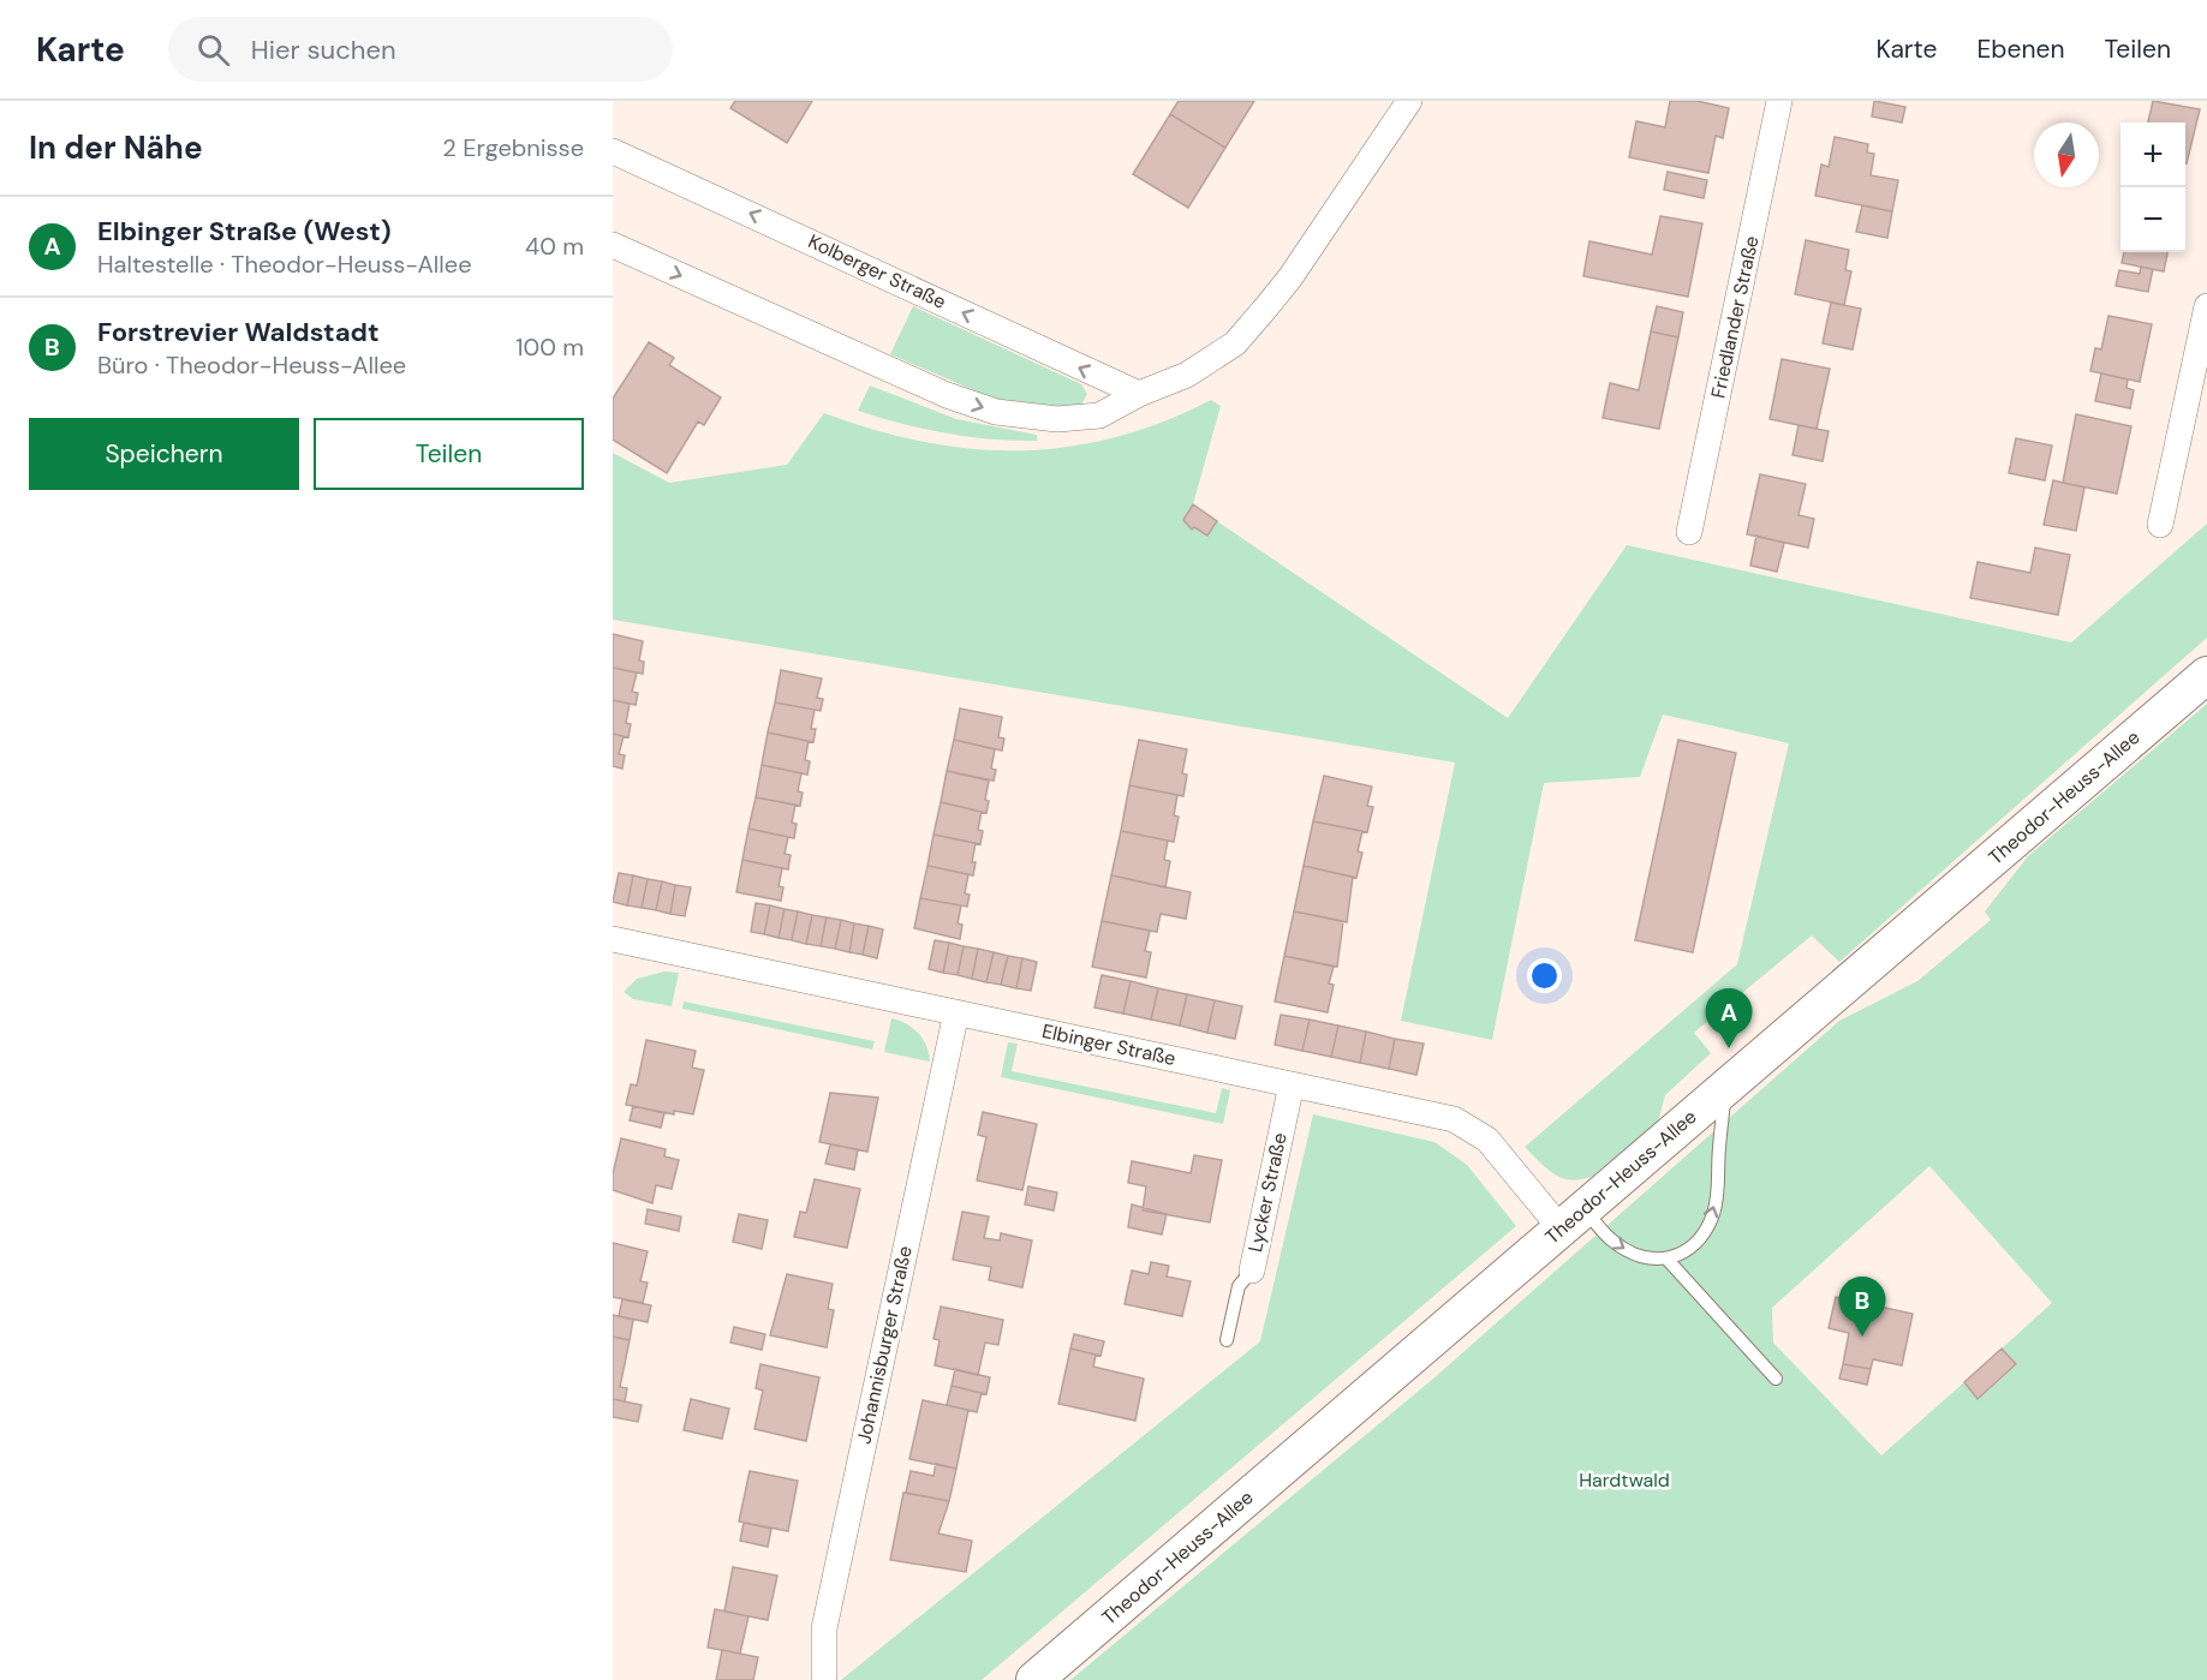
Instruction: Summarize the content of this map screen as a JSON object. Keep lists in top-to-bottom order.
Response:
{
  "streets": {
    "main road": ["Theodor-Heuss-Allee"],
    "street": [
      "Kolberger Straße",
      "Friedlander Straße",
      "Elbinger Straße",
      "Lycker Straße",
      "Johannisburger Straße"
    ]
  },
  "crossings": [
    ["Theodor-Heuss-Allee", "Elbinger Straße"],
    ["Elbinger Straße", "Lycker Straße"],
    ["Elbinger Straße", "Johannisburger Straße"]
  ],
  "parks": ["Hardtwald"],
  "north": "bottom",
  "page": {
    "header": "Karte",
    "search": "Hier suchen",
    "nav": ["Karte", "Ebenen", "Teilen"],
    "heading": ["In der Nähe", "2 Ergebnisse"],
    "map_buttons": ["+", "−"],
    "list": [
      {
        "mark": "A",
        "name": "Elbinger Straße (West)",
        "note": "Haltestelle · Theodor-Heuss-Allee",
        "value": "40 m"
      },
      {
        "mark": "B",
        "name": "Forstrevier Waldstadt",
        "note": "Büro · Theodor-Heuss-Allee",
        "value": "100 m"
      }
    ],
    "buttons": ["Speichern", "Teilen"],
    "pins": ["A", "B"]
  }
}
